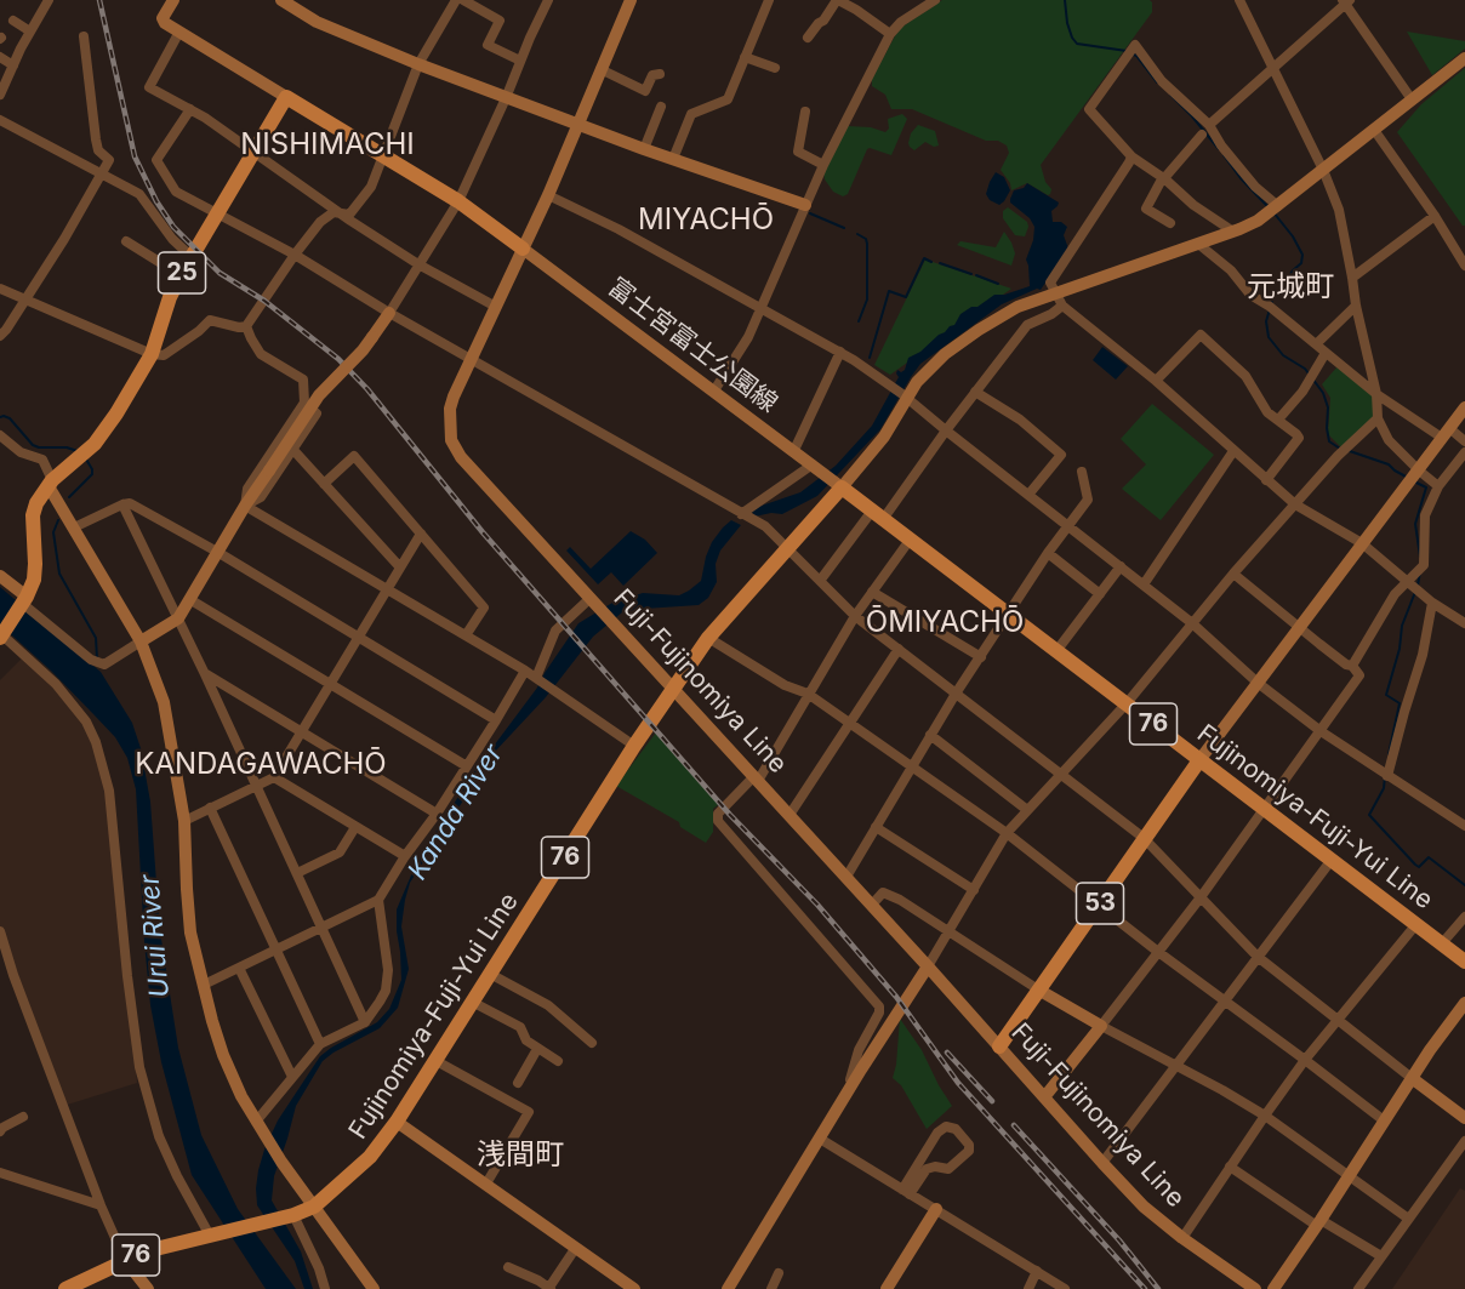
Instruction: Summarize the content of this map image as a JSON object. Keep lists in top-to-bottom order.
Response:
{
  "streets": {
    "main road": [
      "25",
      "76",
      "Fujinomiya-Fuji-Yui Line",
      "53"
    ],
    "street": ["富士宮富士公園線", "Fuji-Fujinomiya Line"]
  },
  "crossings": [
    ["富士宮富士公園線", "Fuji-Fujinomiya Line"],
    ["富士宮富士公園線", "Fujinomiya-Fuji-Yui Line"],
    ["Fuji-Fujinomiya Line", "Fujinomiya-Fuji-Yui Line"],
    ["Fuji-Fujinomiya Line", "53"],
    ["Fujinomiya-Fuji-Yui Line", "53"]
  ],
  "districts": [
    "NISHIMACHI",
    "MIYACHŌ",
    "元城町",
    "ŌMIYACHŌ",
    "KANDAGAWACHŌ",
    "浅間町"
  ],
  "water": ["Kanda River", "Urui River"]
}
